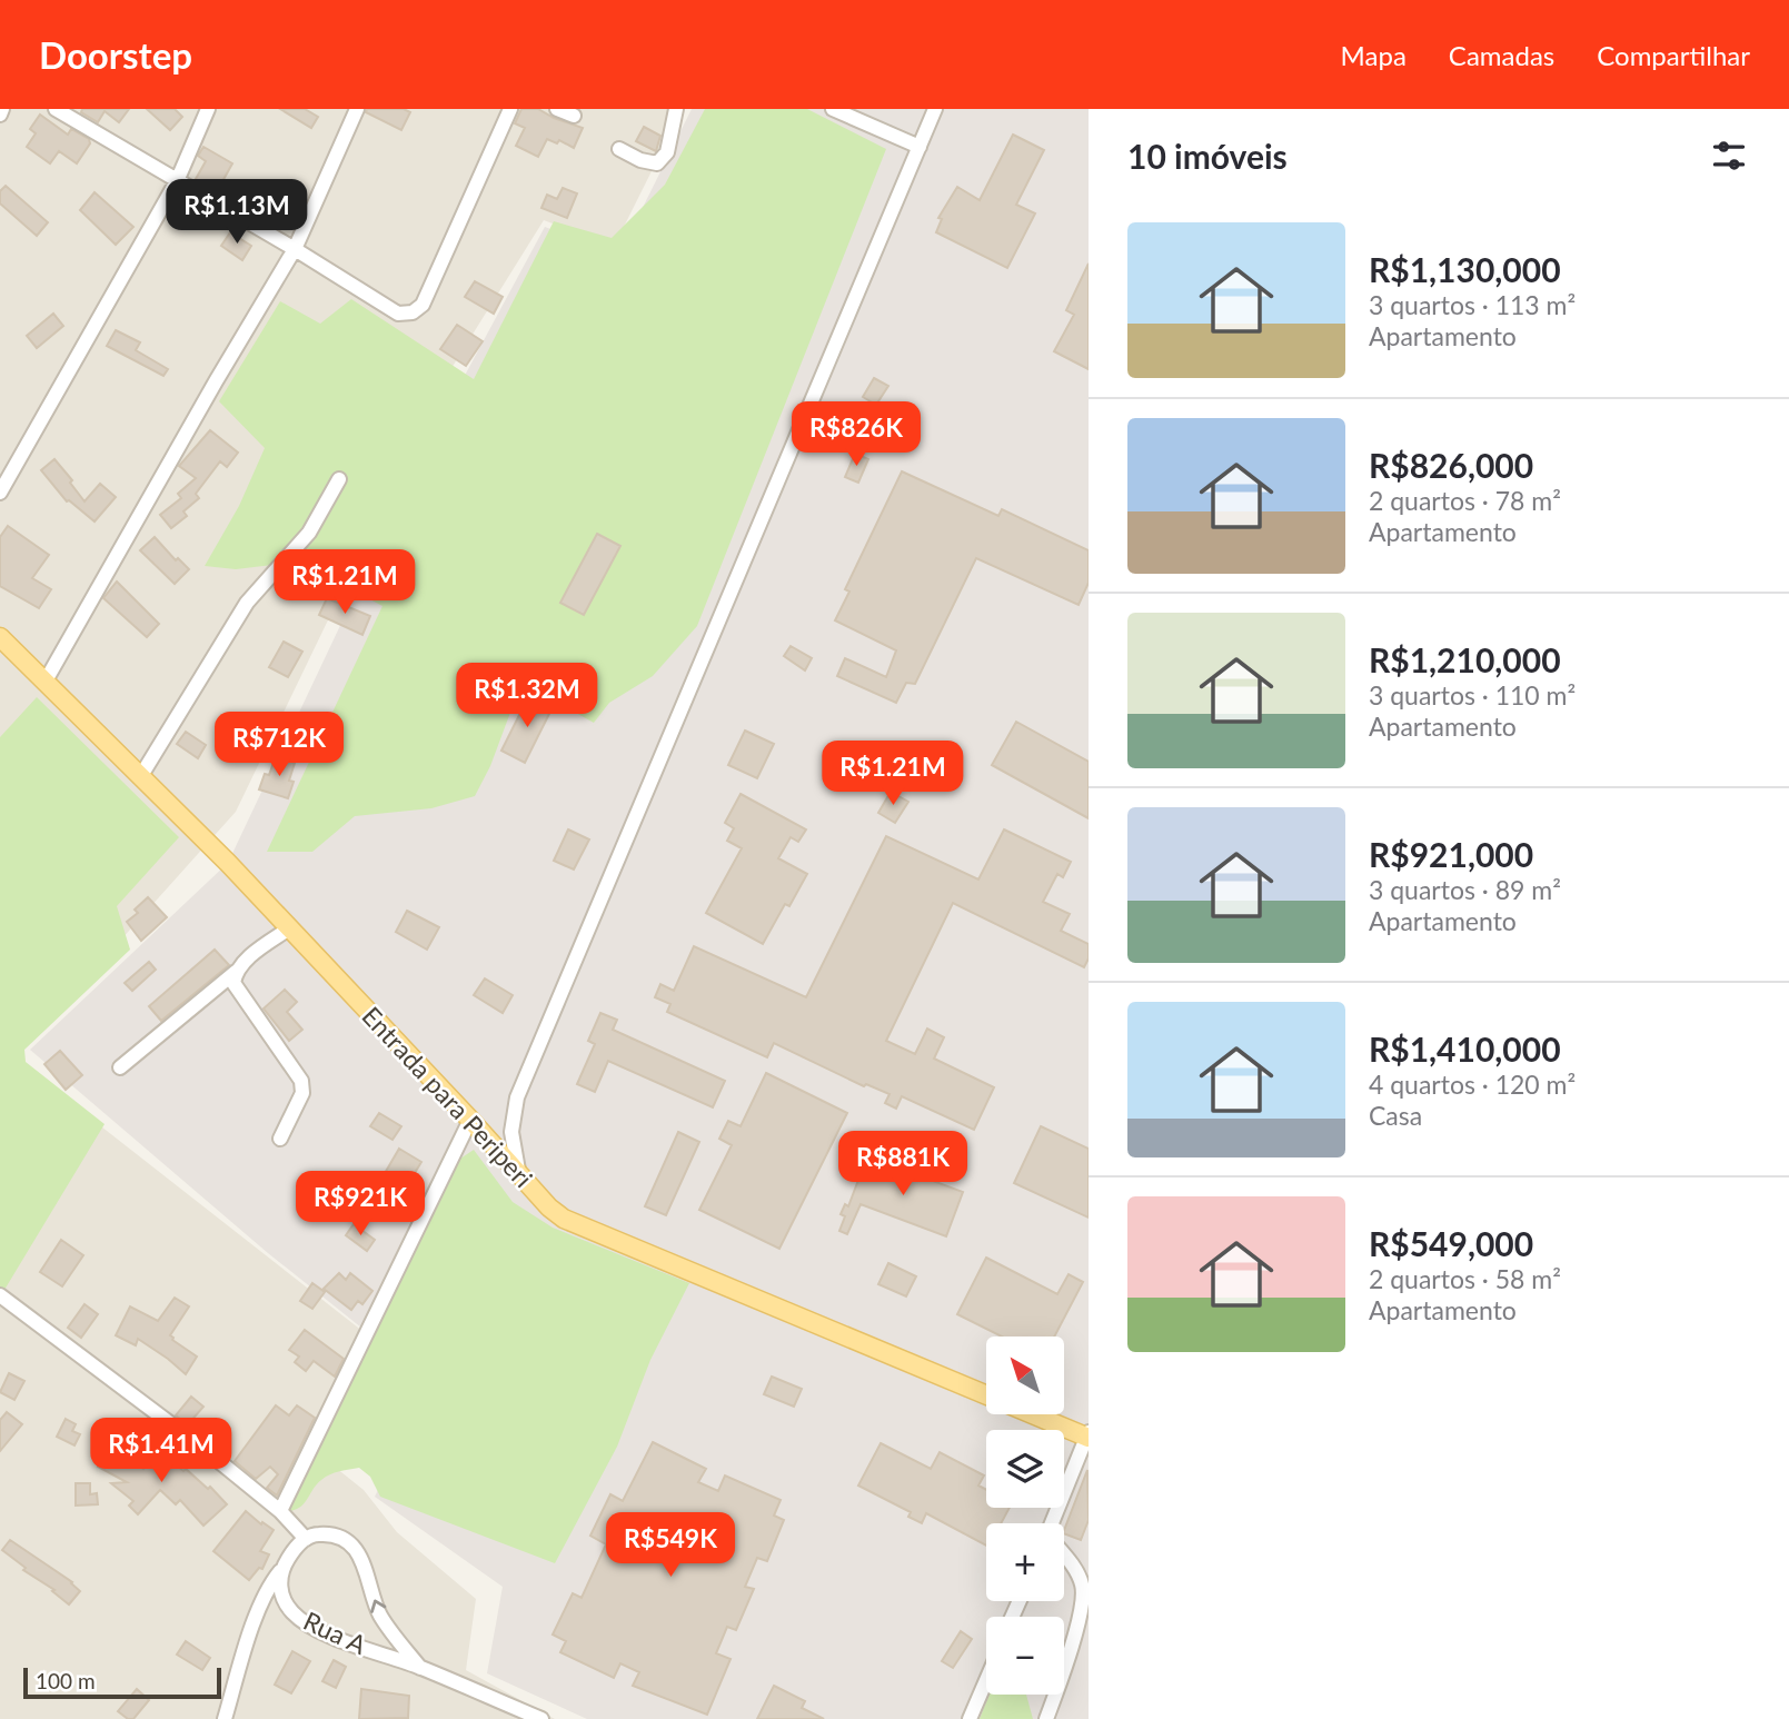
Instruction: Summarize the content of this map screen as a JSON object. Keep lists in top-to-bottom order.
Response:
{
  "streets": {
    "main road": ["Entrada para Periperi"],
    "street": ["Rua A"]
  },
  "scale_bar": "100 m",
  "north": "top left",
  "page": {
    "header": "Doorstep",
    "nav": ["Mapa", "Camadas", "Compartilhar"],
    "heading": "10 imóveis",
    "price": [
      "R$1.13M",
      "R$826K",
      "R$1.21M",
      "R$1.32M",
      "R$712K",
      "R$1.21M",
      "R$881K",
      "R$921K",
      "R$1.41M",
      "R$549K"
    ],
    "list": [
      {
        "name": "R$1,130,000",
        "note": "3 quartos · 113 m² · Apartamento"
      },
      {
        "name": "R$826,000",
        "note": "2 quartos · 78 m² · Apartamento"
      },
      {
        "name": "R$1,210,000",
        "note": "3 quartos · 110 m² · Apartamento"
      },
      {
        "name": "R$921,000",
        "note": "3 quartos · 89 m² · Apartamento"
      },
      {
        "name": "R$1,410,000",
        "note": "4 quartos · 120 m² · Casa"
      },
      {
        "name": "R$549,000",
        "note": "2 quartos · 58 m² · Apartamento"
      }
    ],
    "map_buttons": ["+", "−"],
    "scale": "100 m"
  }
}
